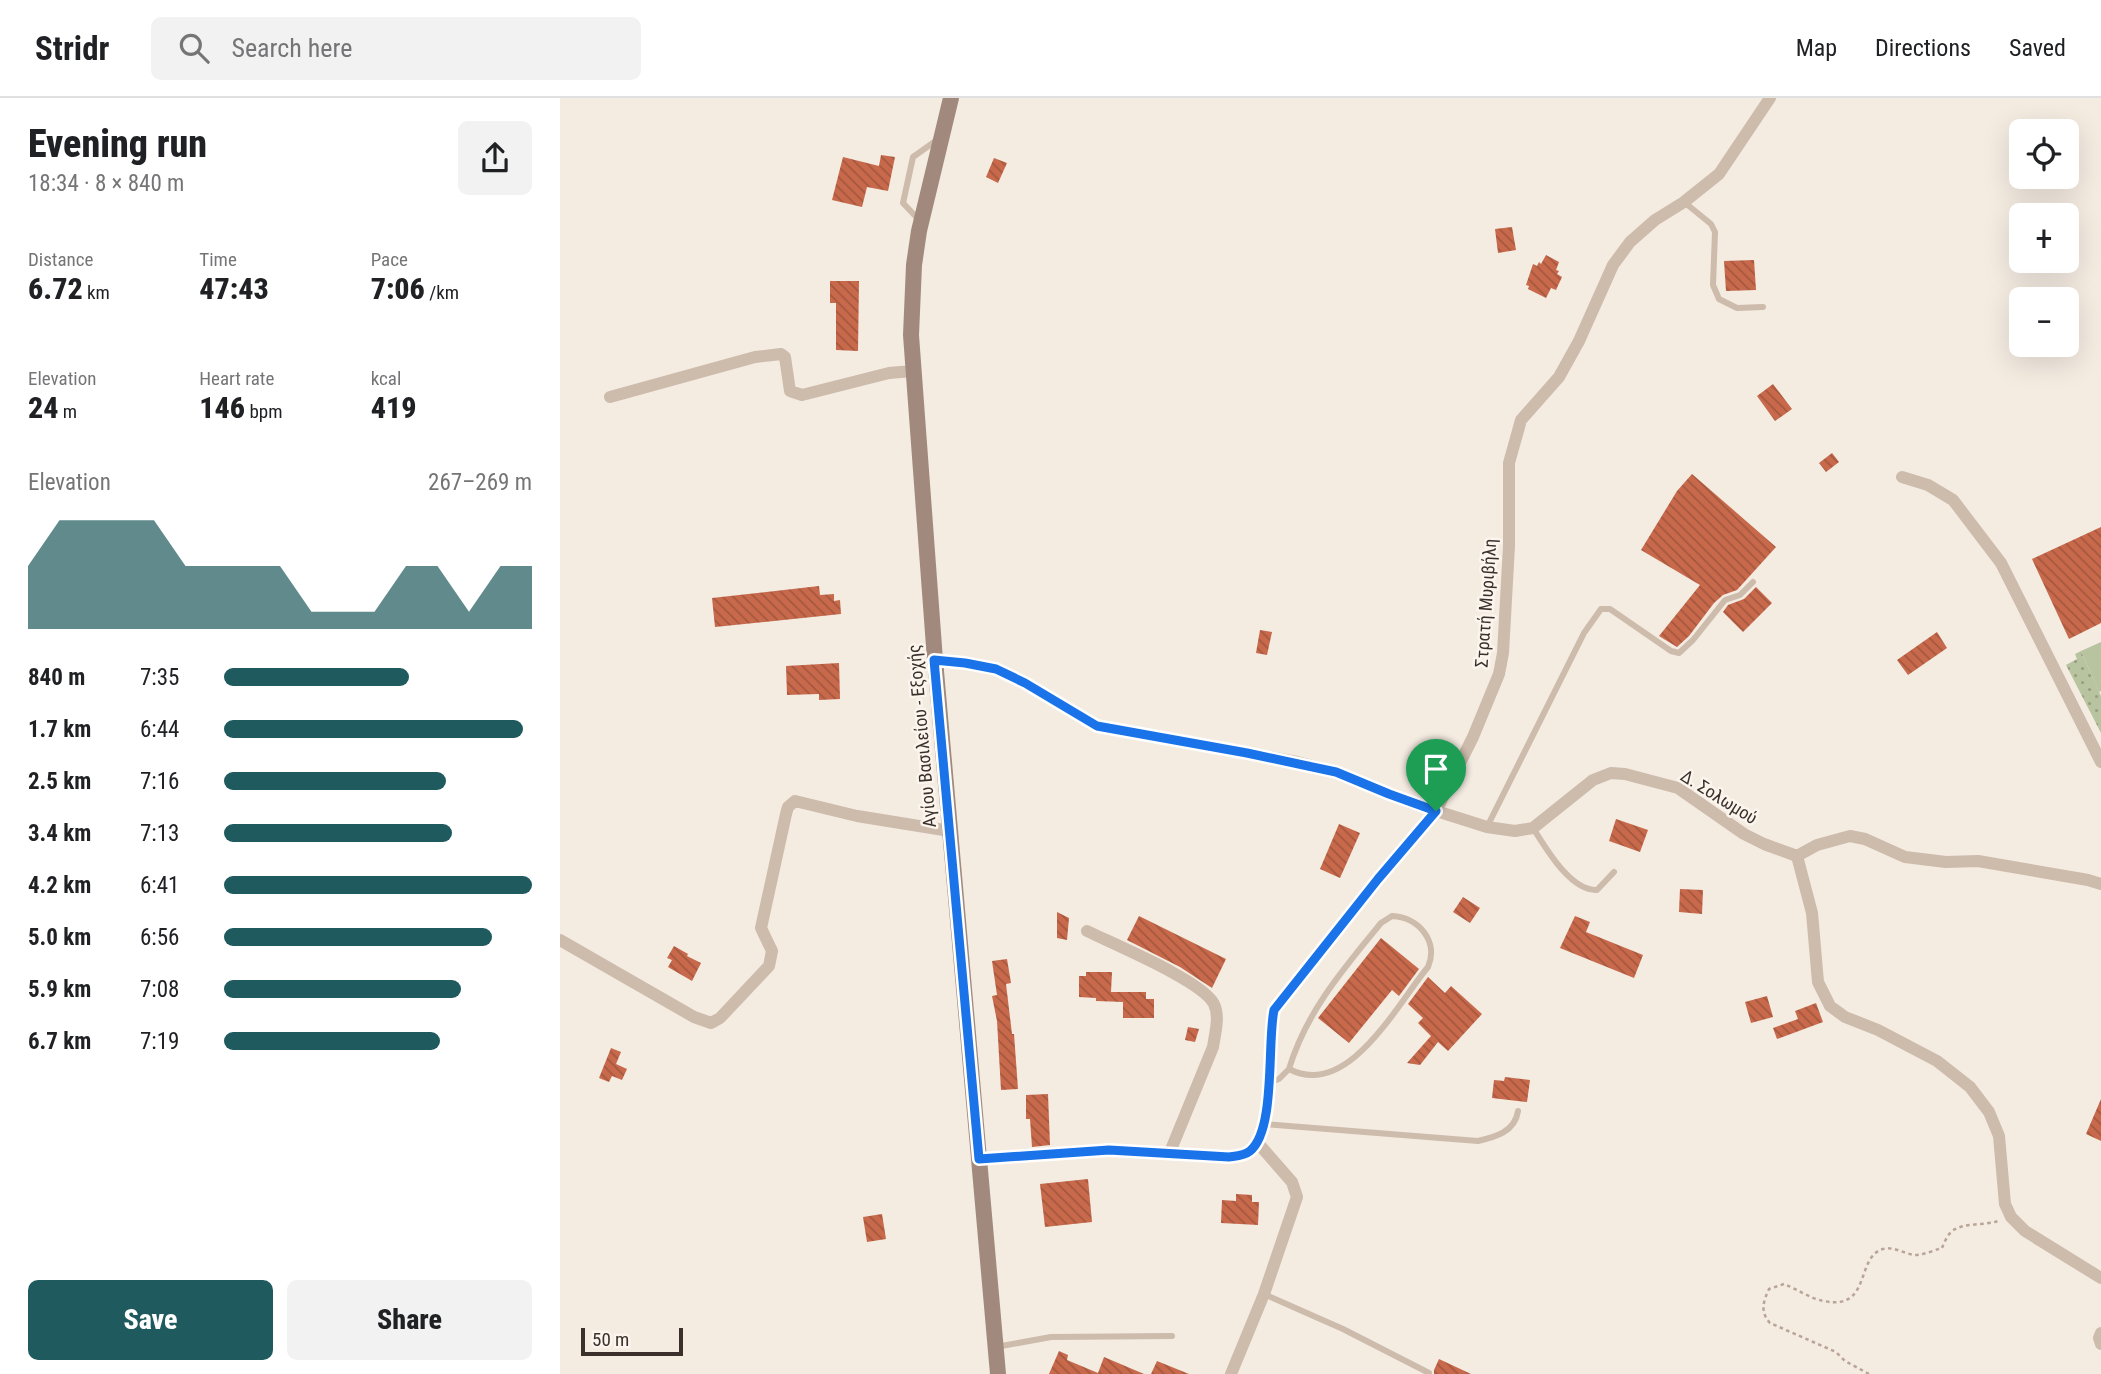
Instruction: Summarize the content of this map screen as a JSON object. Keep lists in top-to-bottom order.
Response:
{
  "streets": {
    "main road": ["Αγίου Βασιλείου - Εξοχής"],
    "street": ["Στρατή Μυριβήλη", "Δ. Σολωμού"]
  },
  "scale_bar": "50 m",
  "page": {
    "header": "Stridr",
    "search": "Search here",
    "nav": ["Map", "Directions", "Saved"],
    "heading": ["Evening run", "18:34 · 8 × 840 m"],
    "map_buttons": ["+", "−"],
    "stats": [
      ["Distance", "6.72 km"],
      ["Time", "47:43"],
      ["Pace", "7:06 /km"],
      ["Elevation", "24 m"],
      ["Heart rate", "146 bpm"],
      ["kcal", "419"]
    ],
    "chart": ["Elevation", "267–269 m"],
    "list": [
      {
        "name": "840 m",
        "note": "7:35"
      },
      {
        "name": "1.7 km",
        "note": "6:44"
      },
      {
        "name": "2.5 km",
        "note": "7:16"
      },
      {
        "name": "3.4 km",
        "note": "7:13"
      },
      {
        "name": "4.2 km",
        "note": "6:41"
      },
      {
        "name": "5.0 km",
        "note": "6:56"
      },
      {
        "name": "5.9 km",
        "note": "7:08"
      },
      {
        "name": "6.7 km",
        "note": "7:19"
      }
    ],
    "buttons": ["Save", "Share"],
    "scale": "50 m"
  }
}
